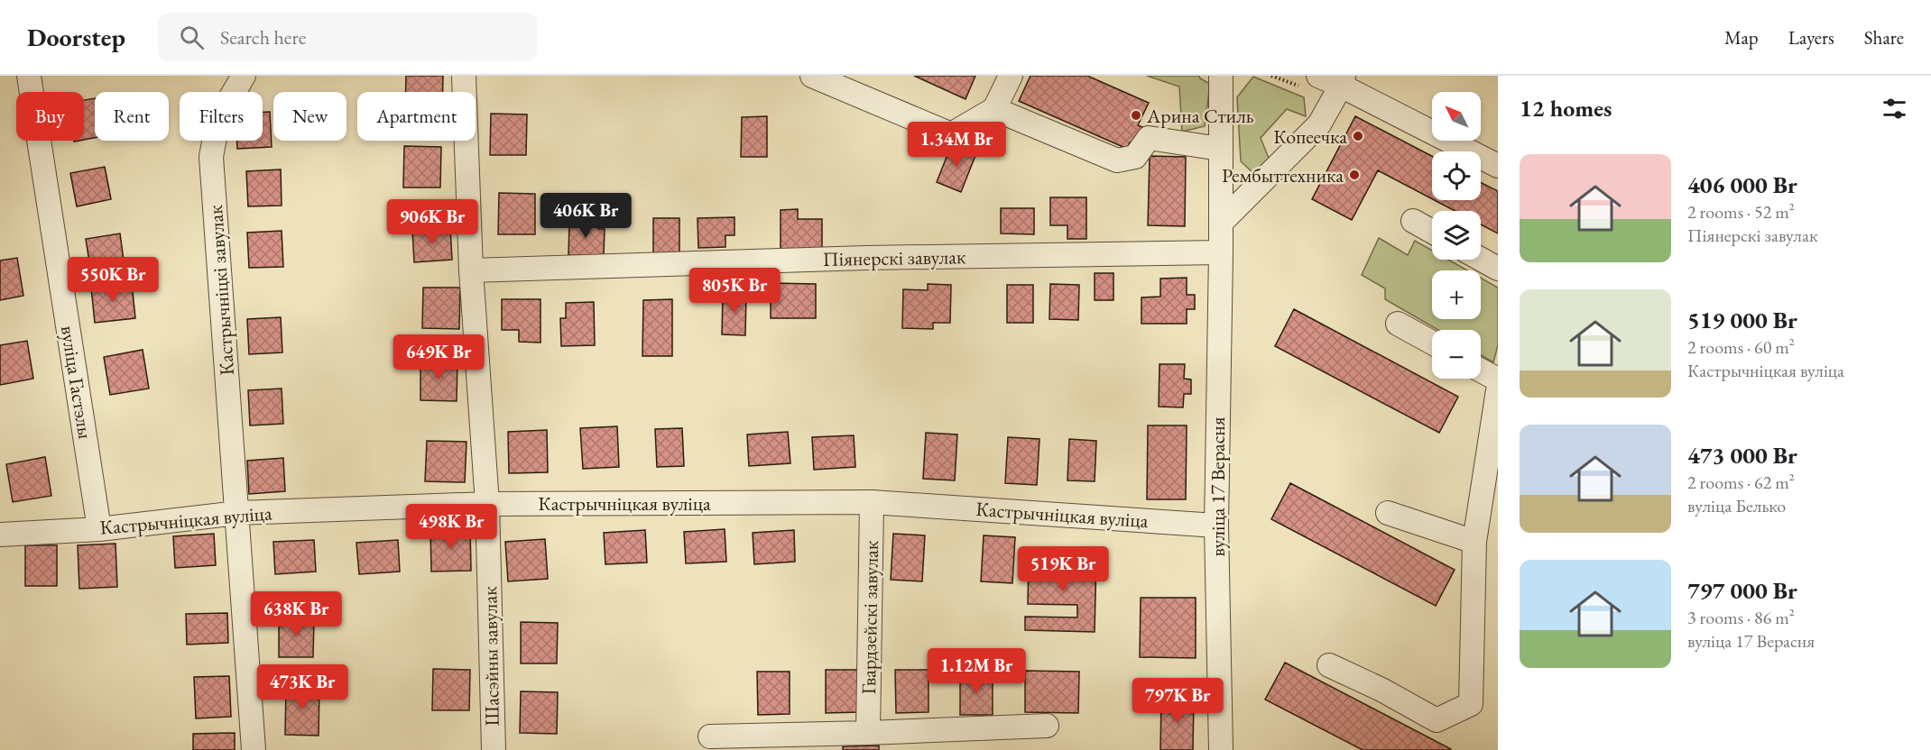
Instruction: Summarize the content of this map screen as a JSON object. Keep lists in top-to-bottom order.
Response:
{
  "streets": {
    "street": [
      "Піянерскі завулак",
      "Кастрычніцкі завулак",
      "вуліца Гастэлы",
      "вуліца 17 Верасня",
      "Кастрычніцкая вуліца",
      "Гвардзейскі завулак",
      "Шасэйны завулак"
    ]
  },
  "crossings": [
    ["Піянерскі завулак", "вуліца 17 Верасня"],
    ["Піянерскі завулак", "Шасэйны завулак"],
    ["Кастрычніцкі завулак", "Кастрычніцкая вуліца"],
    ["вуліца Гастэлы", "Кастрычніцкая вуліца"],
    ["вуліца 17 Верасня", "Кастрычніцкая вуліца"],
    ["Кастрычніцкая вуліца", "Гвардзейскі завулак"],
    ["Кастрычніцкая вуліца", "Шасэйны завулак"]
  ],
  "places": ["Арина Стиль", "Копеечка", "Рембыттехника"],
  "north": "top left",
  "page": {
    "header": "Doorstep",
    "search": "Search here",
    "nav": ["Map", "Layers", "Share"],
    "heading": "12 homes",
    "map_buttons": ["+", "−"],
    "chip": [
      "Buy",
      "Rent",
      "Filters",
      "New",
      "Apartment"
    ],
    "price": [
      "1.34M Br",
      "406K Br",
      "906K Br",
      "550K Br",
      "805K Br",
      "649K Br",
      "498K Br",
      "519K Br",
      "638K Br",
      "1.12M Br",
      "473K Br",
      "797K Br"
    ],
    "list": [
      {
        "name": "406 000 Br",
        "note": "2 rooms · 52 m² · Піянерскі завулак"
      },
      {
        "name": "519 000 Br",
        "note": "2 rooms · 60 m² · Кастрычніцкая вуліца"
      },
      {
        "name": "473 000 Br",
        "note": "2 rooms · 62 m² · вуліца Белько"
      },
      {
        "name": "797 000 Br",
        "note": "3 rooms · 86 m² · вуліца 17 Верасня"
      }
    ]
  }
}
